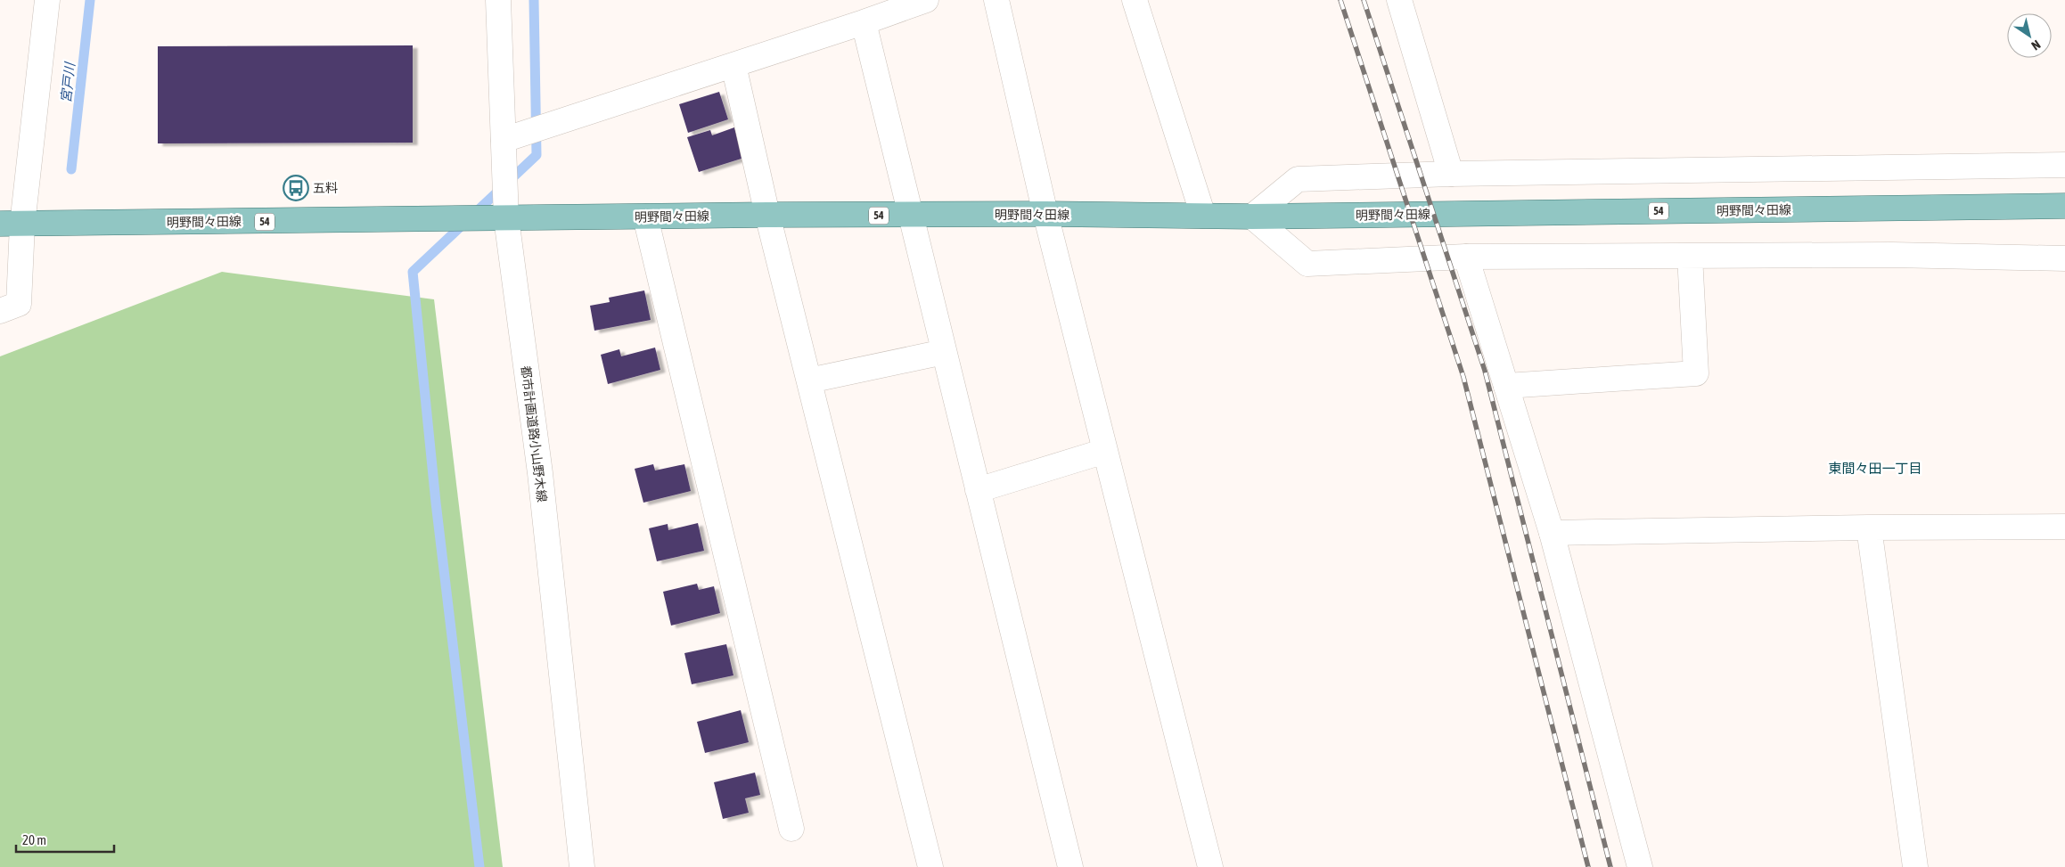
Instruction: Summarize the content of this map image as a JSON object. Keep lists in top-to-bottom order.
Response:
{
  "streets": {
    "main road": ["明野間々田線", "54"],
    "street": ["都市計画道路小山野木線"]
  },
  "crossings": [
    ["明野間々田線", "都市計画道路小山野木線"]
  ],
  "districts": ["東間々田一丁目"],
  "water": ["宮戸川"],
  "places": {
    "bus stop": ["五料"]
  },
  "scale_bar": "20 m",
  "north": "bottom right"
}
